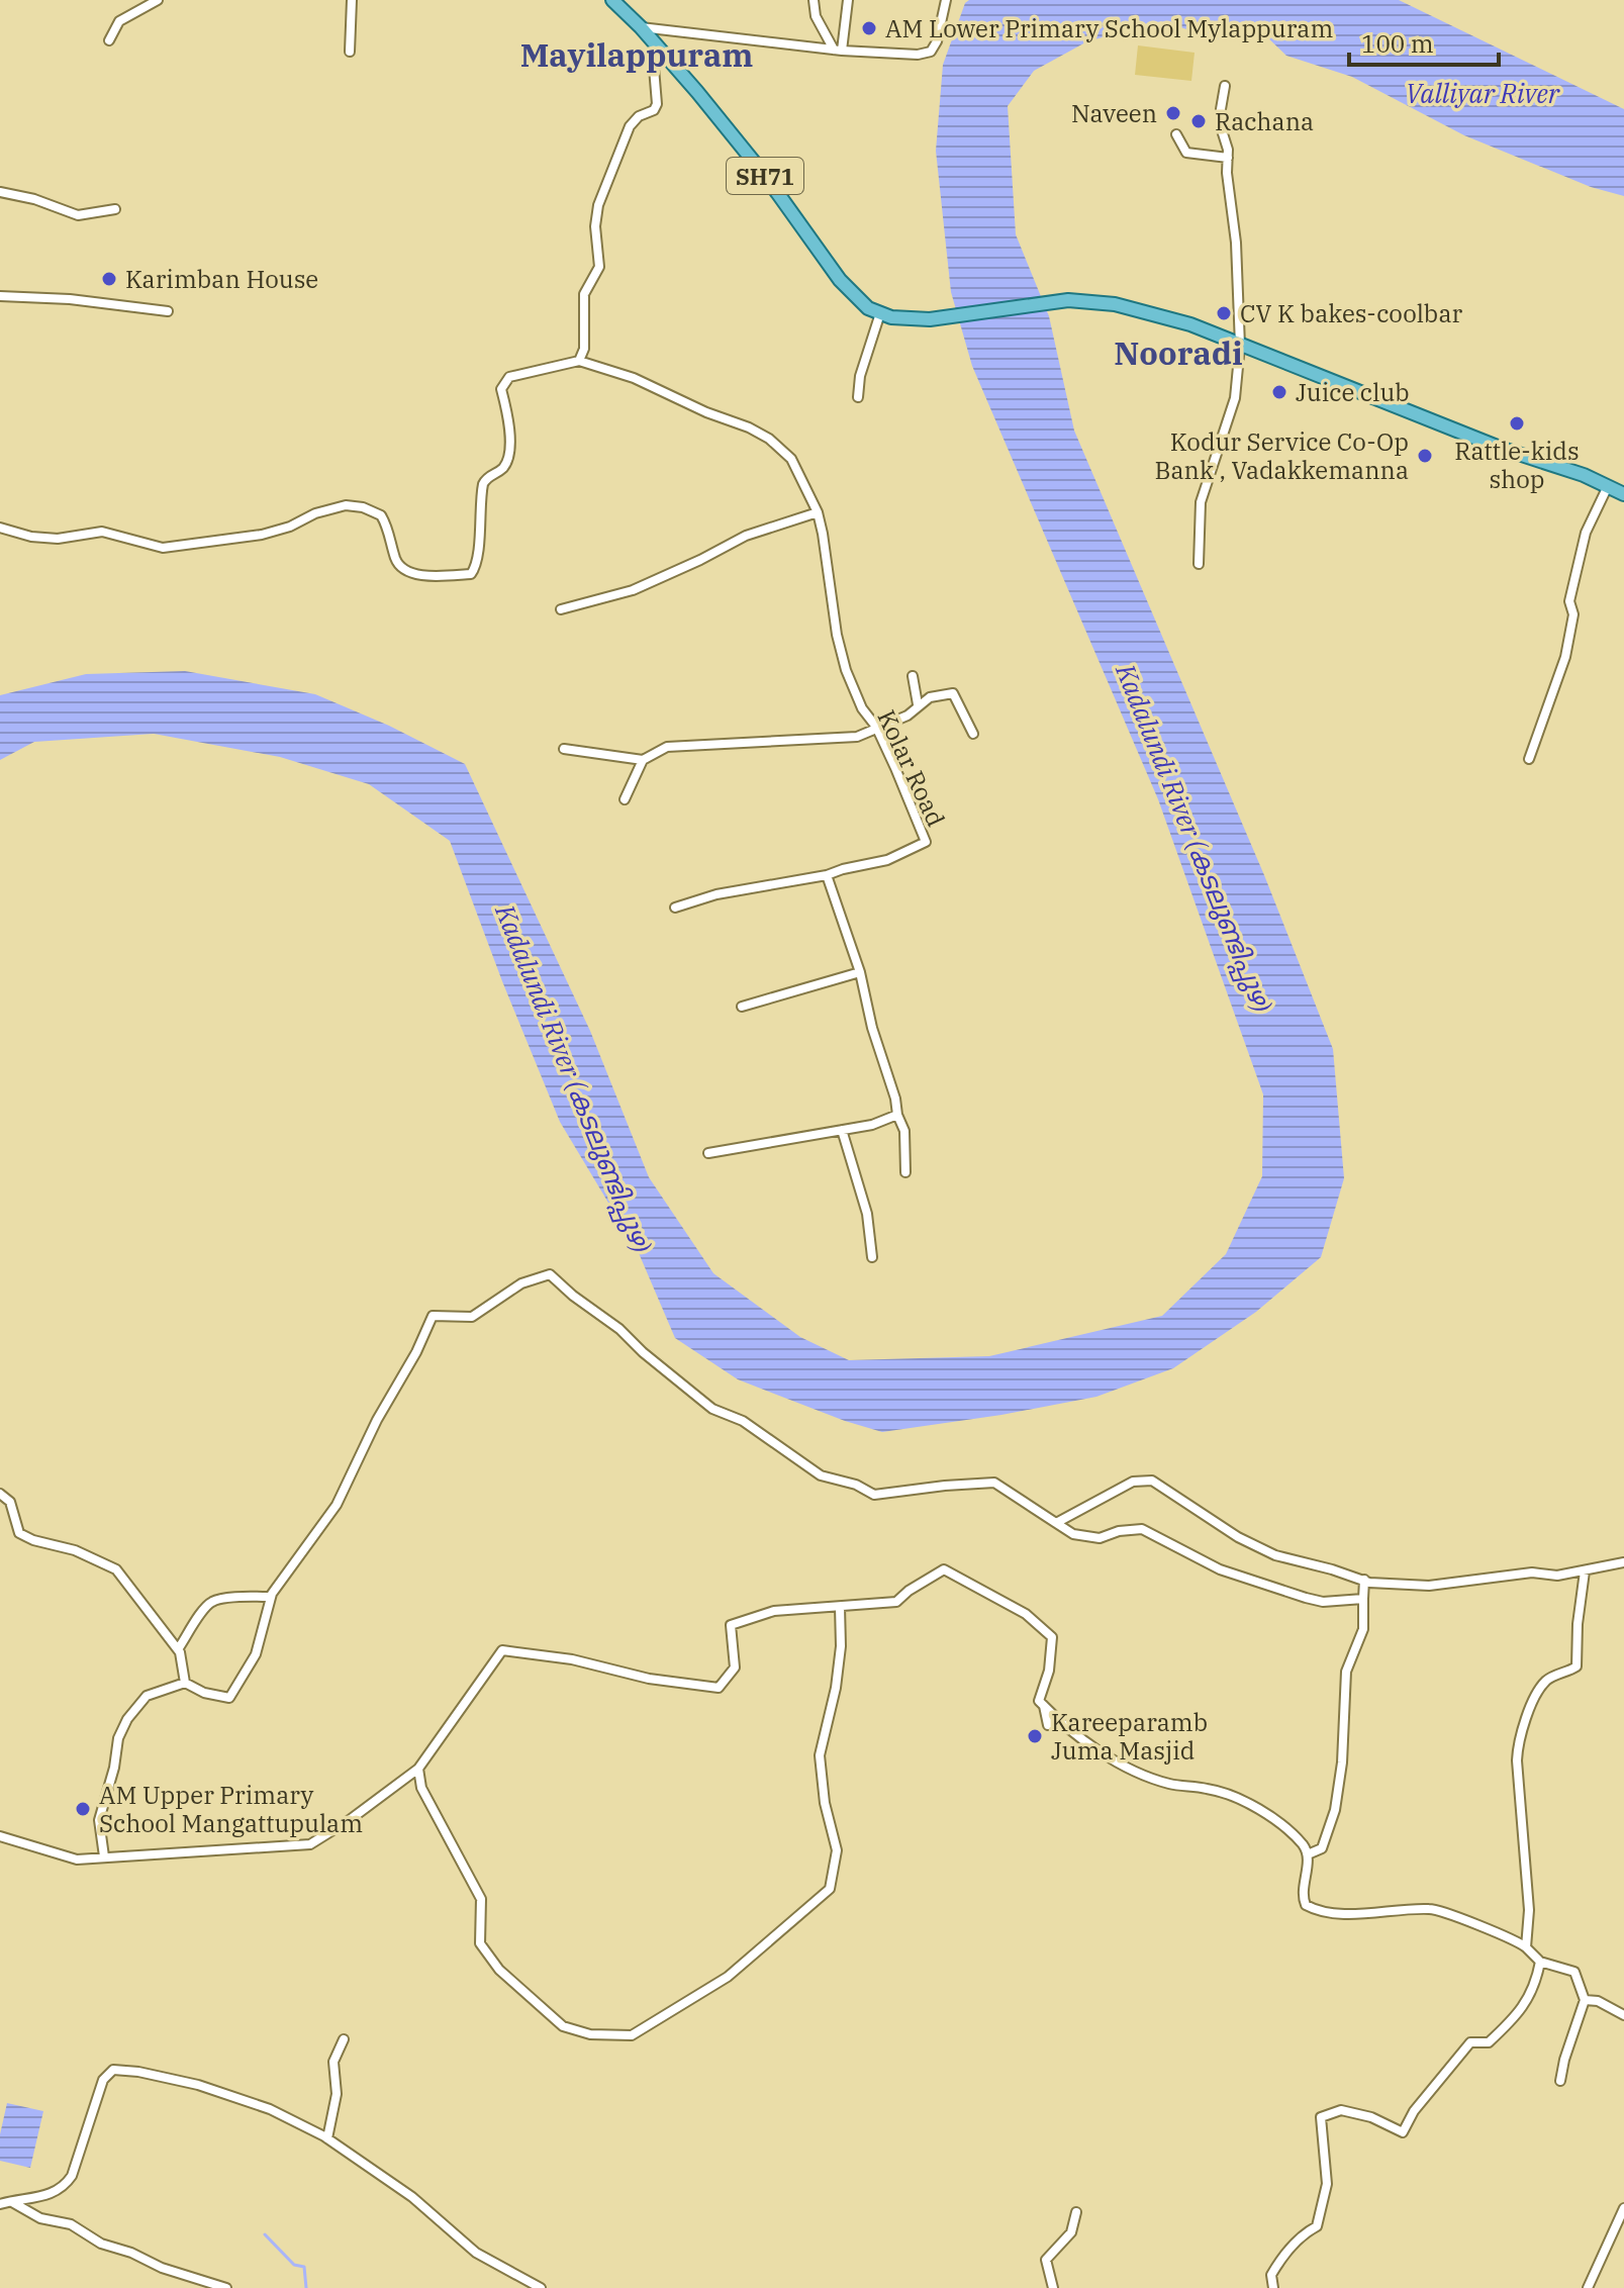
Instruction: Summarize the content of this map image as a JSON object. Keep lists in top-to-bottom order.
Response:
{
  "streets": {
    "main road": ["SH71"],
    "street": ["Kolar Road"]
  },
  "districts": ["Mayilappuram", "Nooradi"],
  "water": ["Valliyar River", "Kadalundi River (കടലുണ്ടിപ്പുഴ)"],
  "places": [
    "AM Lower Primary School Mylappuram",
    "Naveen",
    "Rachana",
    "Karimban House",
    "CV K bakes-coolbar",
    "Juice club",
    "Rattle-kids shop",
    "Kodur Service Co-Op Bank , Vadakkemanna",
    "Kareeparamb Juma Masjid",
    "AM Upper Primary School Mangattupulam"
  ],
  "scale_bar": "100 m"
}
